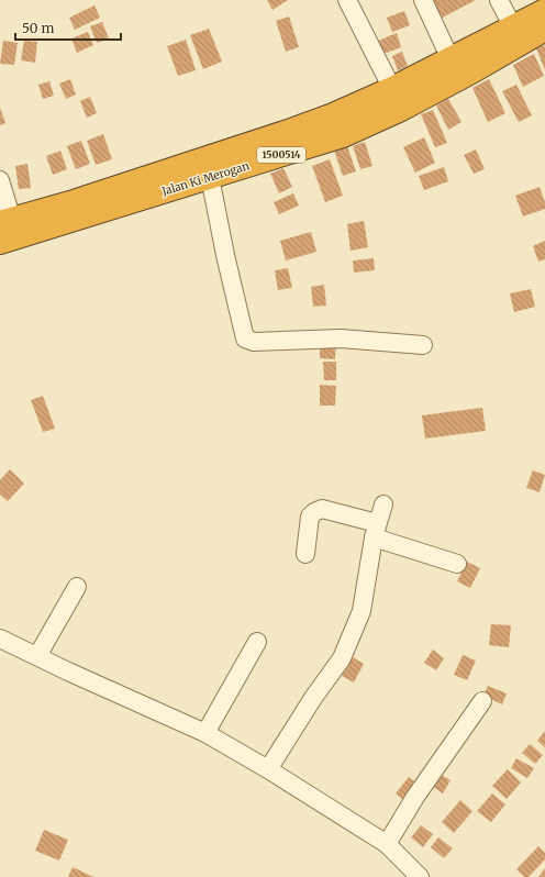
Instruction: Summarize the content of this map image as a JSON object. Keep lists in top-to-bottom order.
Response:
{
  "streets": {
    "highway": ["1500514", "Jalan Ki Merogan"]
  },
  "scale_bar": "50 m"
}
